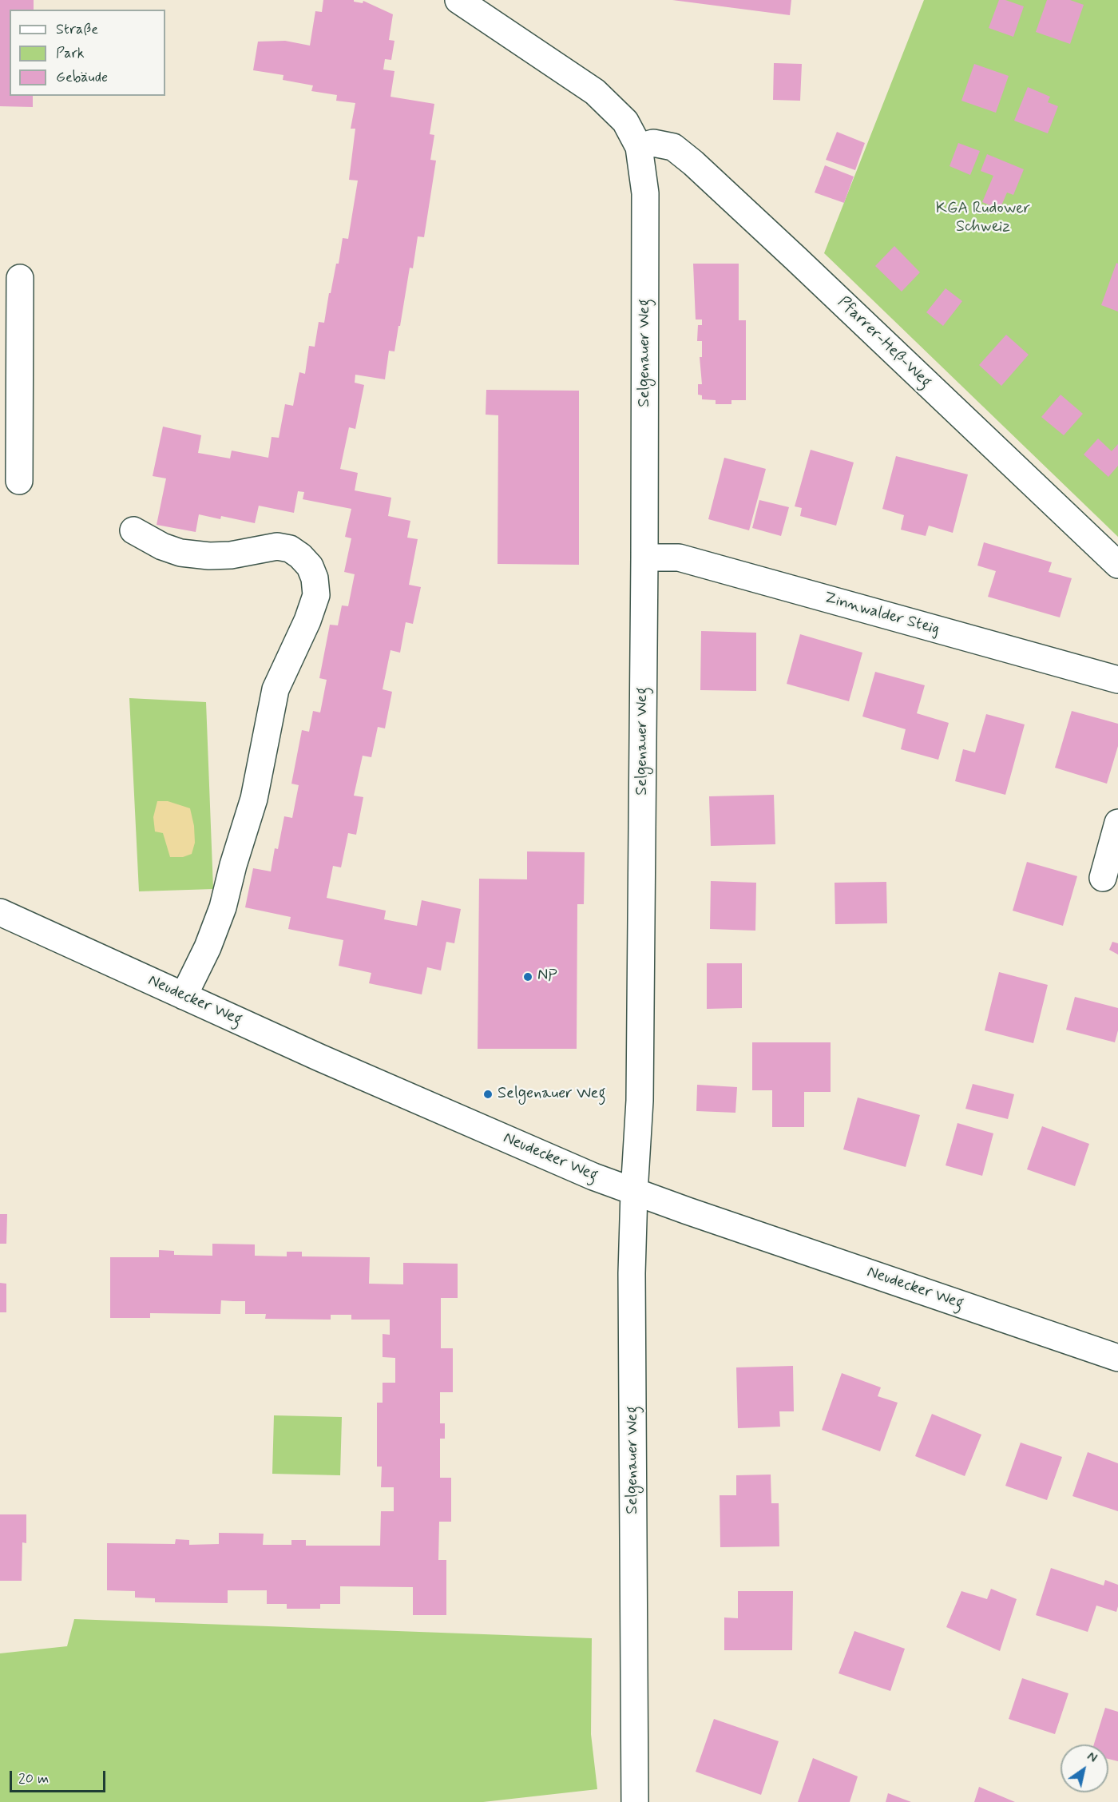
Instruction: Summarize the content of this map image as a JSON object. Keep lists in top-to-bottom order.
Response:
{
  "streets": {
    "street": [
      "Pfarrer-Heß-Weg",
      "Selgenauer Weg",
      "Zinnwalder Steig",
      "Neudecker Weg"
    ]
  },
  "crossings": [
    ["Pfarrer-Heß-Weg", "Selgenauer Weg"],
    ["Selgenauer Weg", "Zinnwalder Steig"],
    ["Selgenauer Weg", "Neudecker Weg"]
  ],
  "parks": ["KGA Rudower Schweiz"],
  "places": ["NP", "Selgenauer Weg"],
  "legend": ["Straße", "Park", "Gebäude"],
  "scale_bar": "20 m",
  "north": "top right"
}
